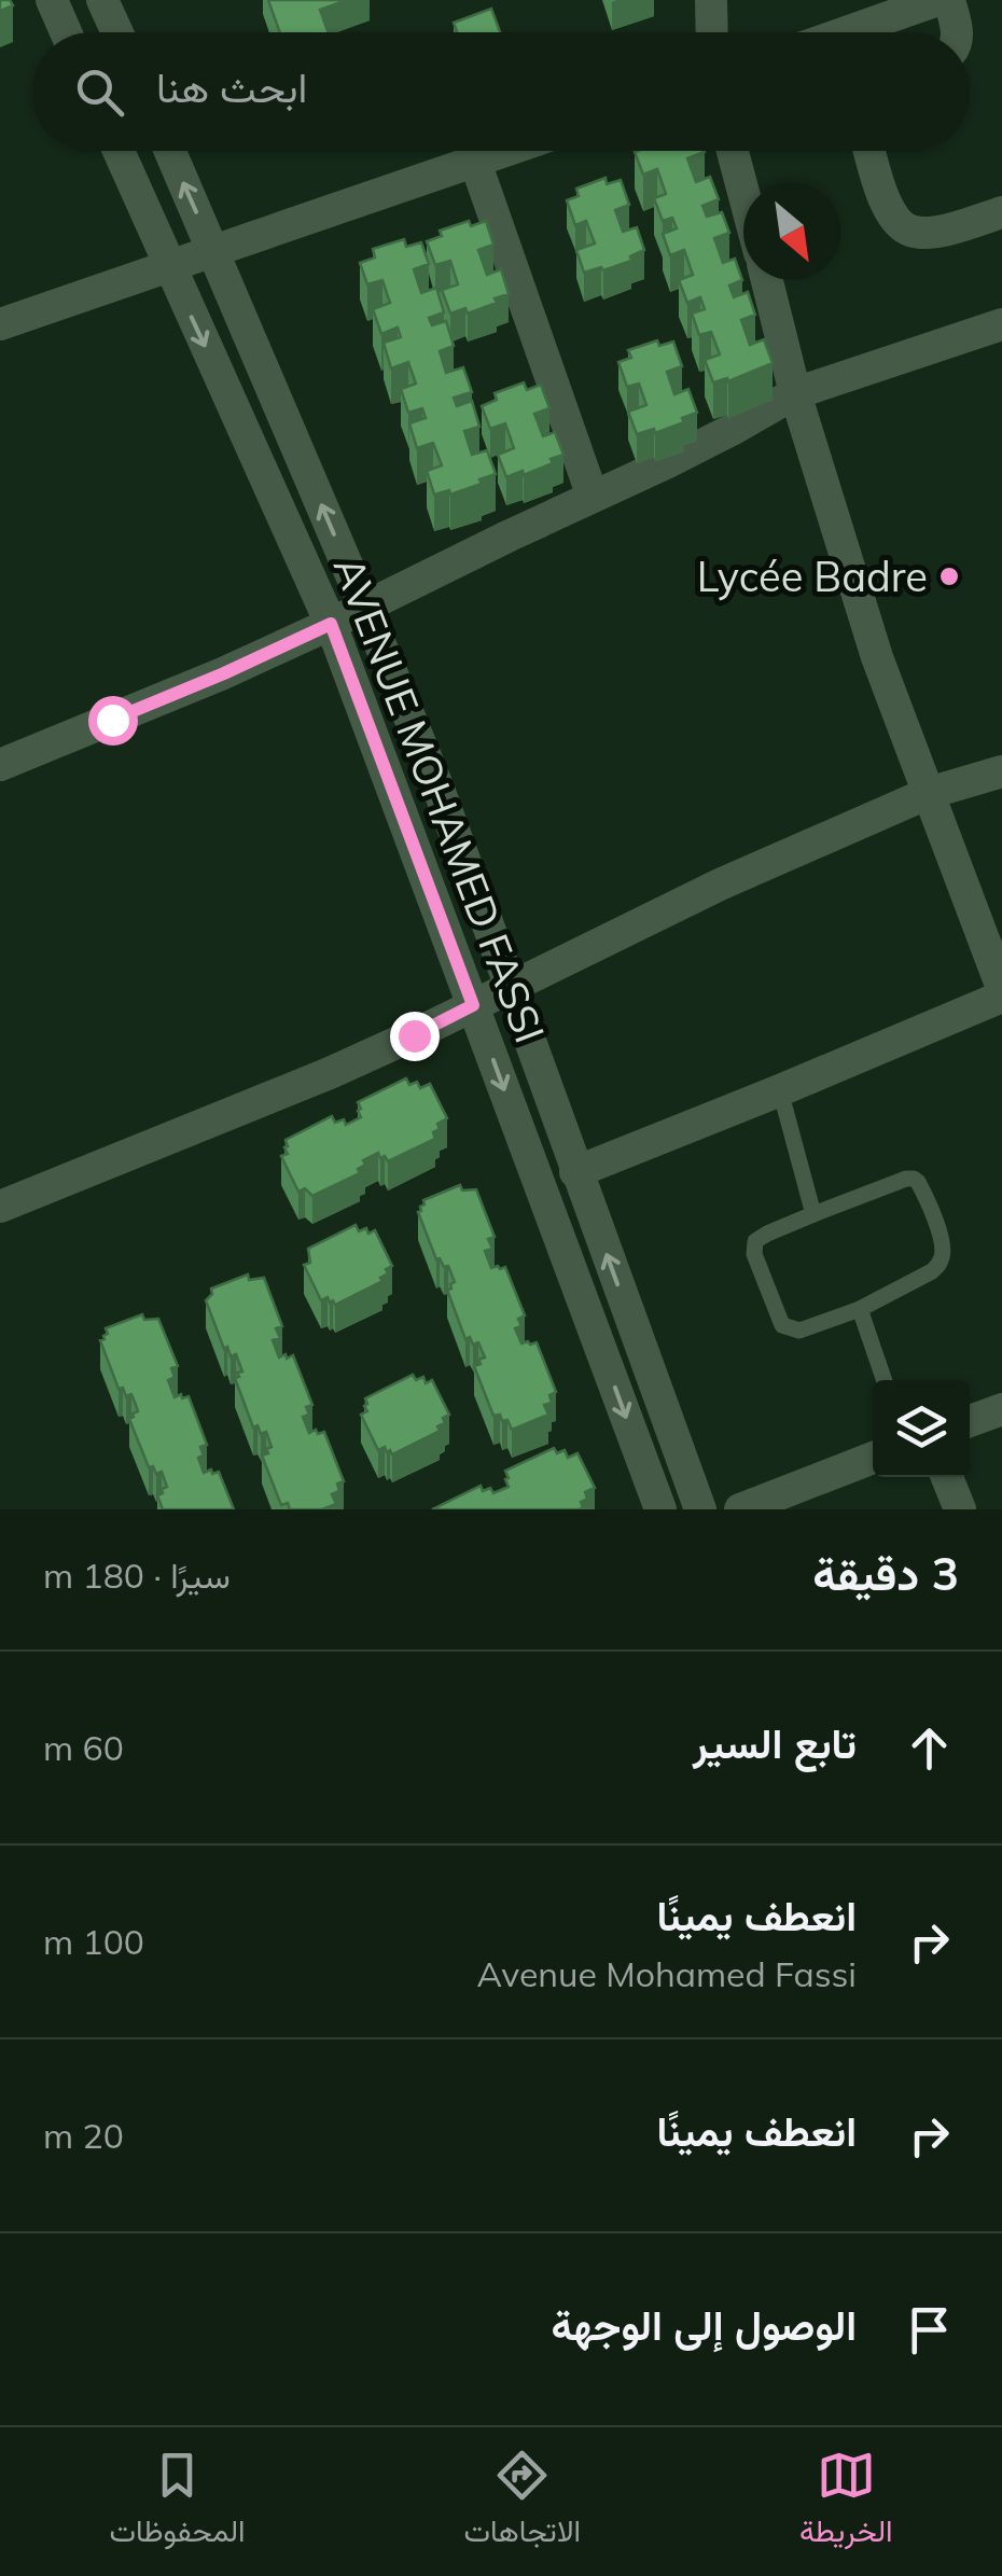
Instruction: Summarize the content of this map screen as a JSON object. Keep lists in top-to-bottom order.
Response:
{
  "streets": {
    "street": ["AVENUE MOHAMED FASSI"]
  },
  "places": ["Lycée Badre"],
  "north": "bottom right",
  "page": {
    "search": "ابحث هنا",
    "heading": ["3 دقيقة", "سيرًا · 180 m"],
    "list": [
      ["تابع السير", "60 m"],
      ["انعطف يمينًا", "Avenue Mohamed Fassi", "100 m"],
      ["انعطف يمينًا", "20 m"],
      "الوصول إلى الوجهة"
    ],
    "nav": ["الخريطة", "الاتجاهات", "المحفوظات"]
  }
}
